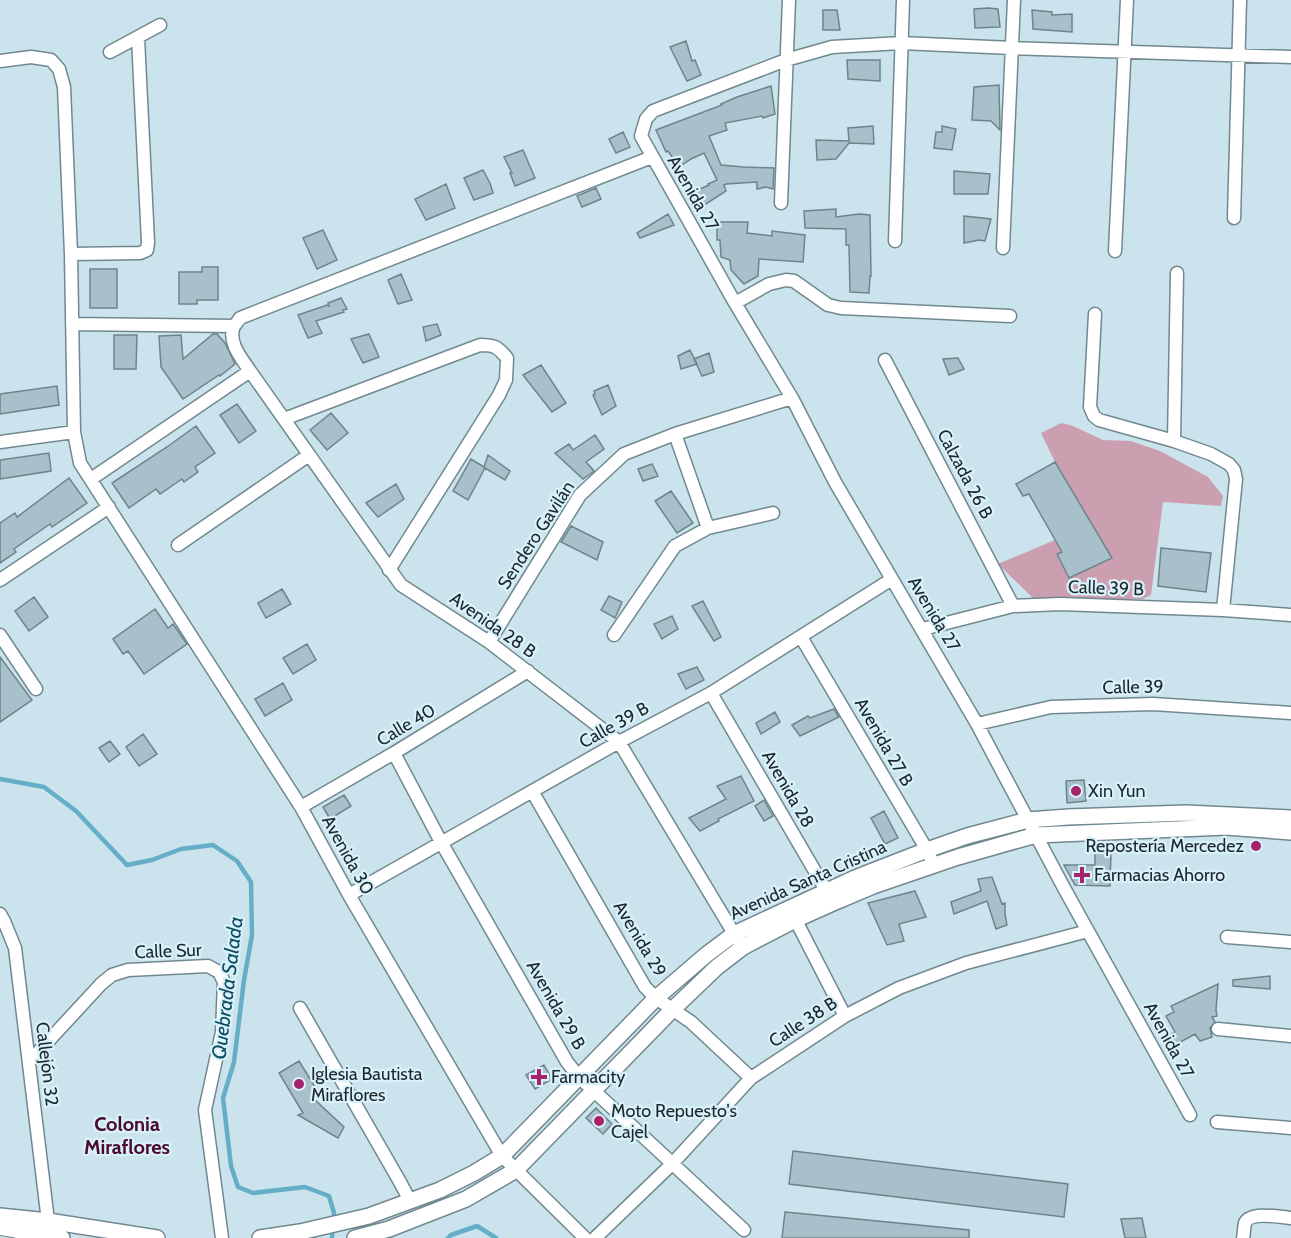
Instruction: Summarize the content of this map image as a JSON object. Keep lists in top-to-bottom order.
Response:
{
  "streets": {
    "street": [
      "Avenida 27",
      "Calzada 26 B",
      "Sendero Gavilán",
      "Calle 39 B",
      "Avenida 28 B",
      "Calle 39",
      "Calle 40",
      "Avenida 27 B",
      "Avenida 28",
      "Avenida 30",
      "Avenida Santa Cristina",
      "Avenida 29",
      "Calle Sur",
      "Avenida 29 B",
      "Calle 38 B",
      "Callejón 32"
    ]
  },
  "crossings": [
    ["Avenida 27", "Sendero Gavilán"],
    ["Avenida 27", "Calle 39 B"],
    ["Avenida 27", "Calle 39"],
    ["Avenida 27", "Avenida Santa Cristina"],
    ["Avenida 27", "Calle 38 B"],
    ["Calzada 26 B", "Calle 39 B"],
    ["Sendero Gavilán", "Avenida 28 B"],
    ["Calle 39 B", "Avenida 28 B"],
    ["Calle 39 B", "Avenida 27 B"],
    ["Calle 39 B", "Avenida 28"],
    ["Calle 39 B", "Avenida 30"],
    ["Calle 39 B", "Avenida 29"],
    ["Calle 39 B", "Avenida 29 B"],
    ["Avenida 28 B", "Calle 40"],
    ["Avenida 28 B", "Avenida Santa Cristina"],
    ["Calle 40", "Avenida 30"],
    ["Calle 40", "Avenida 29 B"],
    ["Avenida 27 B", "Avenida Santa Cristina"],
    ["Avenida 28", "Avenida Santa Cristina"],
    ["Avenida 30", "Avenida Santa Cristina"],
    ["Avenida Santa Cristina", "Avenida 29"],
    ["Avenida Santa Cristina", "Avenida 29 B"],
    ["Avenida 29", "Calle 38 B"],
    ["Calle Sur", "Callejón 32"],
    ["Avenida 29 B", "Calle 38 B"]
  ],
  "districts": ["Colonia Miraflores"],
  "water": ["Quebrada Salada"],
  "places": {
    "other": [
      "Xin Yun",
      "Repostería Mercedez",
      "Iglesia Bautista Miraflores",
      "Moto Repuesto's Cajel"
    ],
    "health": ["Farmacias Ahorro", "Farmacity"]
  }
}
